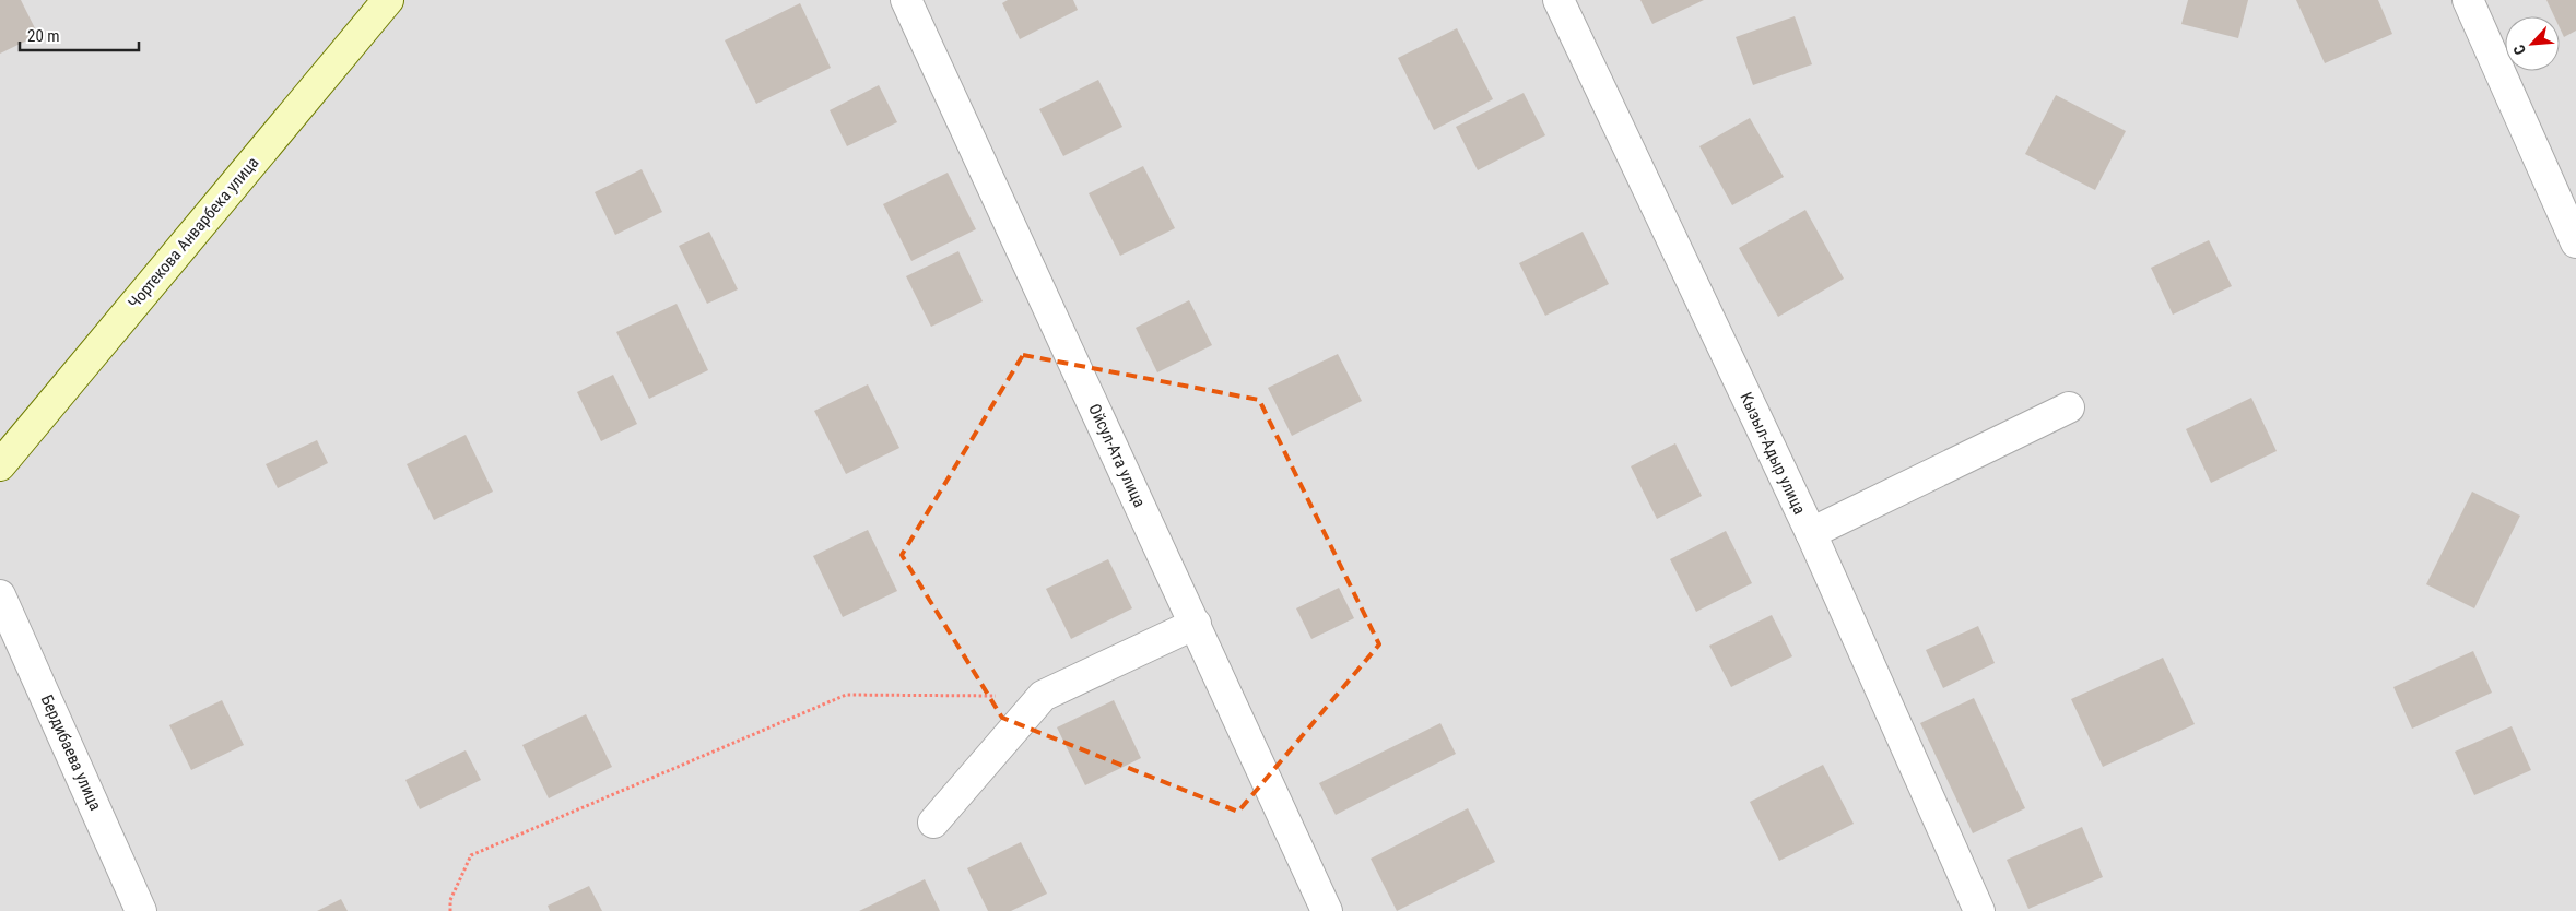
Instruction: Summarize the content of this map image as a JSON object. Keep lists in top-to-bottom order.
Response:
{
  "streets": {
    "street": [
      "Чортекова Анварбека улица",
      "Кызыл-Адыр улица",
      "Ойсул-Ата улица",
      "Бердибаева улица"
    ]
  },
  "scale_bar": "20 m",
  "north": "bottom left"
}
